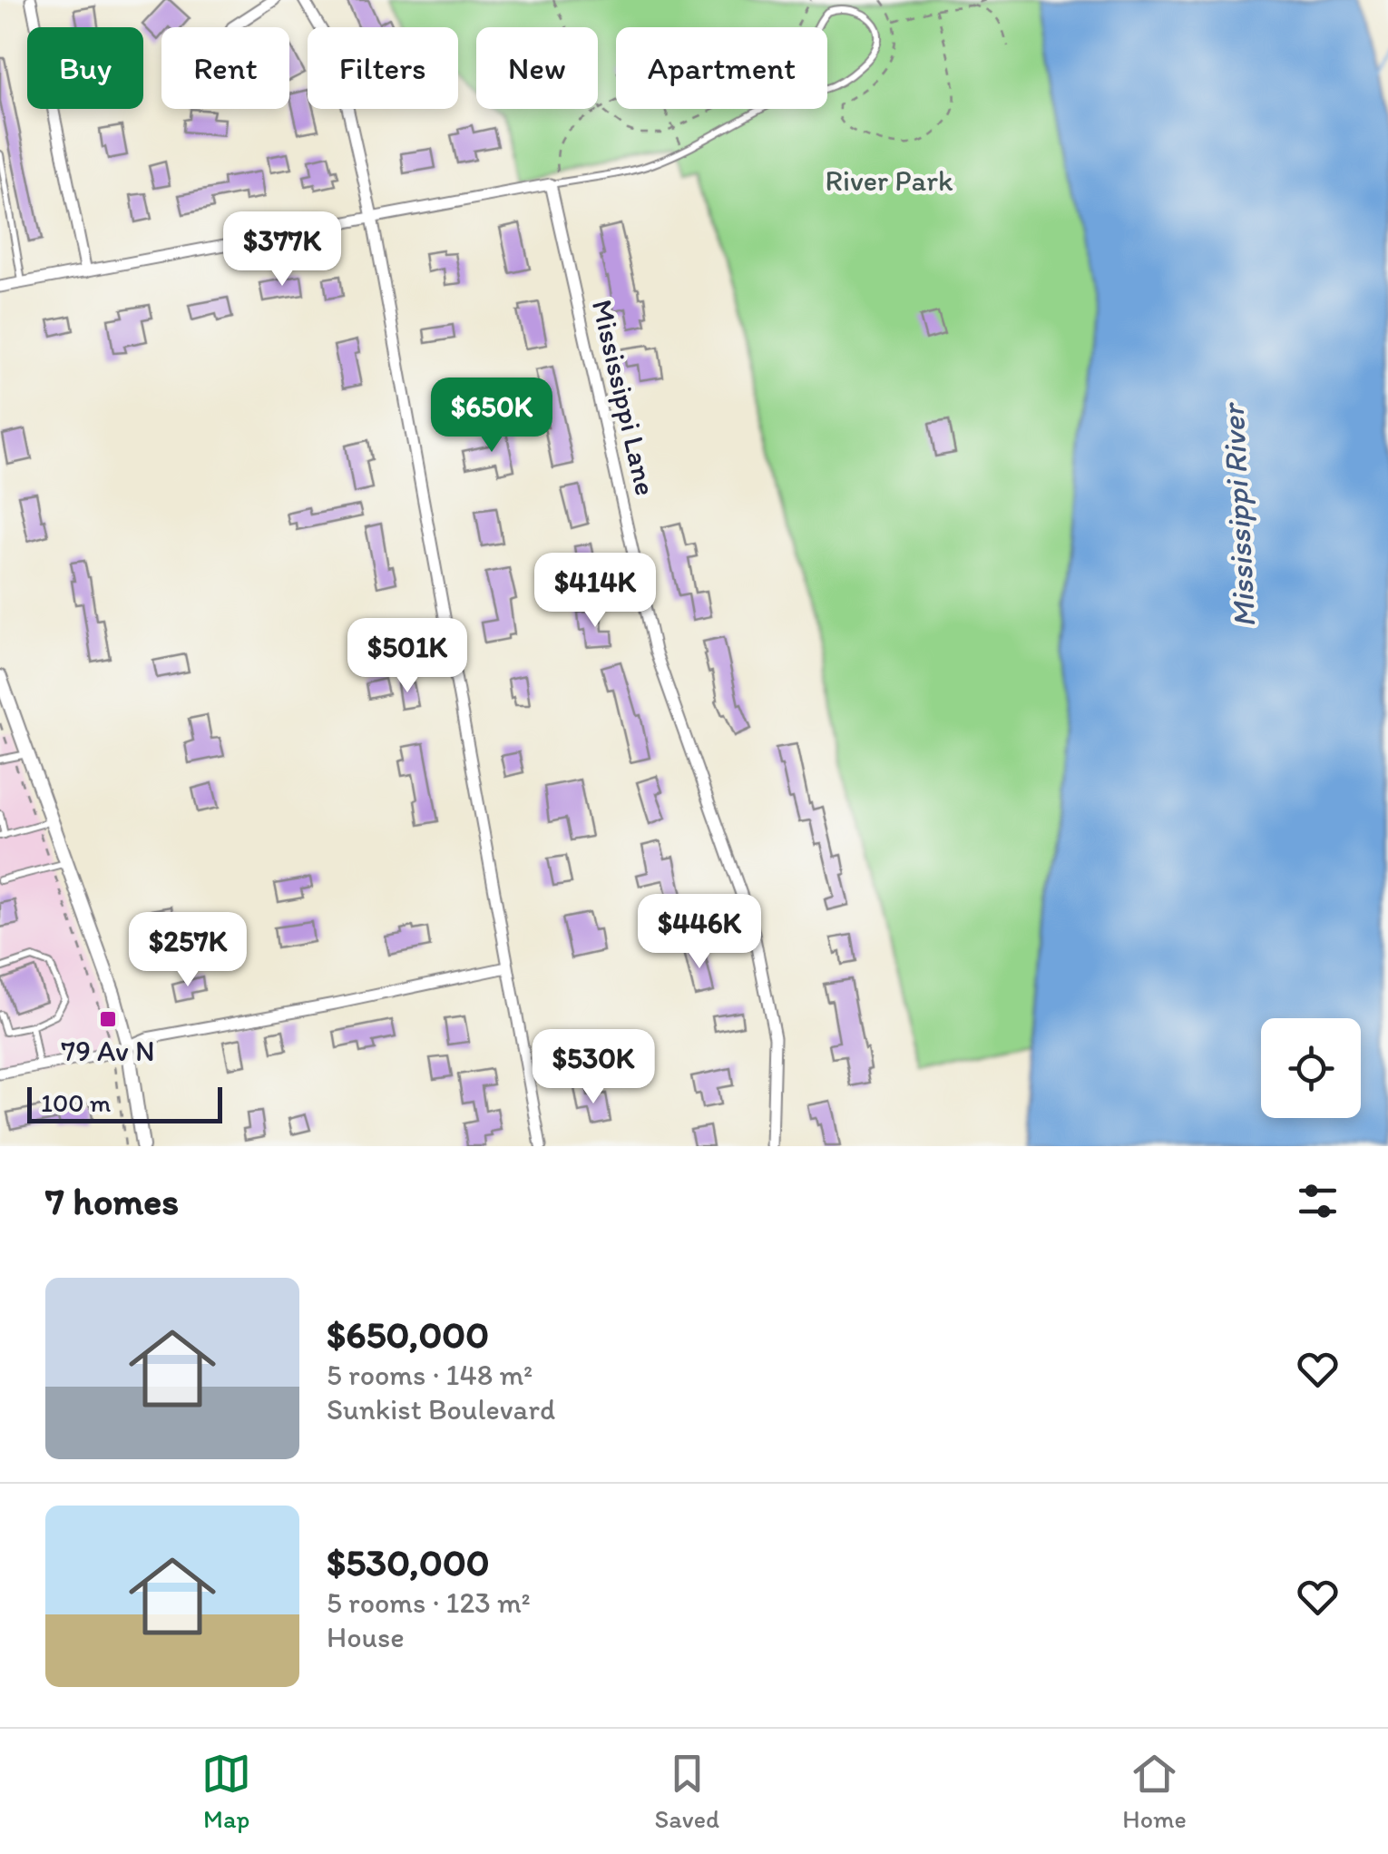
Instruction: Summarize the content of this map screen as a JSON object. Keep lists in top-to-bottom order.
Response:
{
  "streets": {
    "street": ["Mississippi Lane"]
  },
  "water": ["Mississippi River"],
  "parks": ["River Park"],
  "places": {
    "transit": ["79 Av N"]
  },
  "scale_bar": "100 m",
  "page": {
    "chip": [
      "Buy",
      "Rent",
      "Filters",
      "New",
      "Apartment"
    ],
    "price": [
      "$377K",
      "$650K",
      "$414K",
      "$501K",
      "$446K",
      "$257K",
      "$530K"
    ],
    "scale": "100 m",
    "heading": "7 homes",
    "list": [
      {
        "name": "$650,000",
        "note": "5 rooms · 148 m² · Sunkist Boulevard"
      },
      {
        "name": "$530,000",
        "note": "5 rooms · 123 m² · House"
      }
    ],
    "tabs": ["Map", "Saved", "Home"]
  }
}
